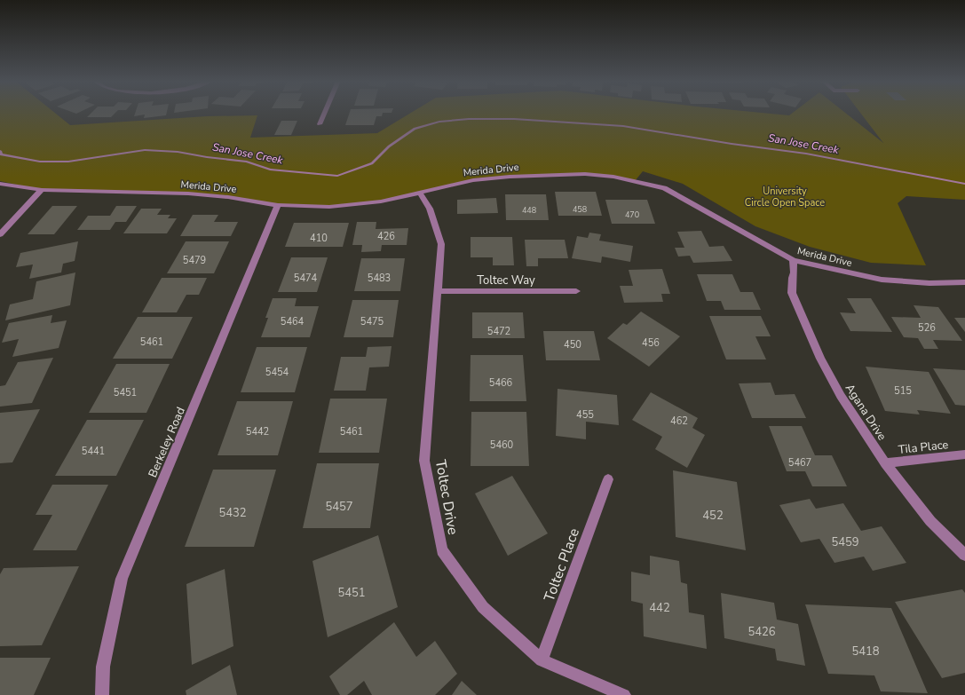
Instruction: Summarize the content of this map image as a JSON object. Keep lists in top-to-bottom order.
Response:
{
  "streets": {
    "street": [
      "Merida Drive",
      "Toltec Way",
      "Agana Drive",
      "Berkeley Road",
      "Tila Place",
      "Toltec Drive",
      "Toltec Place"
    ]
  },
  "crossings": [
    ["Merida Drive", "Agana Drive"],
    ["Merida Drive", "Berkeley Road"],
    ["Merida Drive", "Toltec Drive"],
    ["Toltec Way", "Toltec Drive"],
    ["Agana Drive", "Tila Place"],
    ["Toltec Drive", "Toltec Place"]
  ],
  "water": ["San Jose Creek"],
  "parks": ["University Circle Open Space"],
  "house_numbers": [
    "458",
    "448",
    "470",
    "426",
    "410",
    "5479",
    "5474",
    "5483",
    "5464",
    "5475",
    "526",
    "5472",
    "5461",
    "456",
    "450",
    "5454",
    "5466",
    "515",
    "5451",
    "455",
    "462",
    "5442",
    "5461",
    "5460",
    "5441",
    "5467",
    "5457",
    "5432",
    "452",
    "5459",
    "5451",
    "442",
    "5426",
    "5418"
  ]
}
